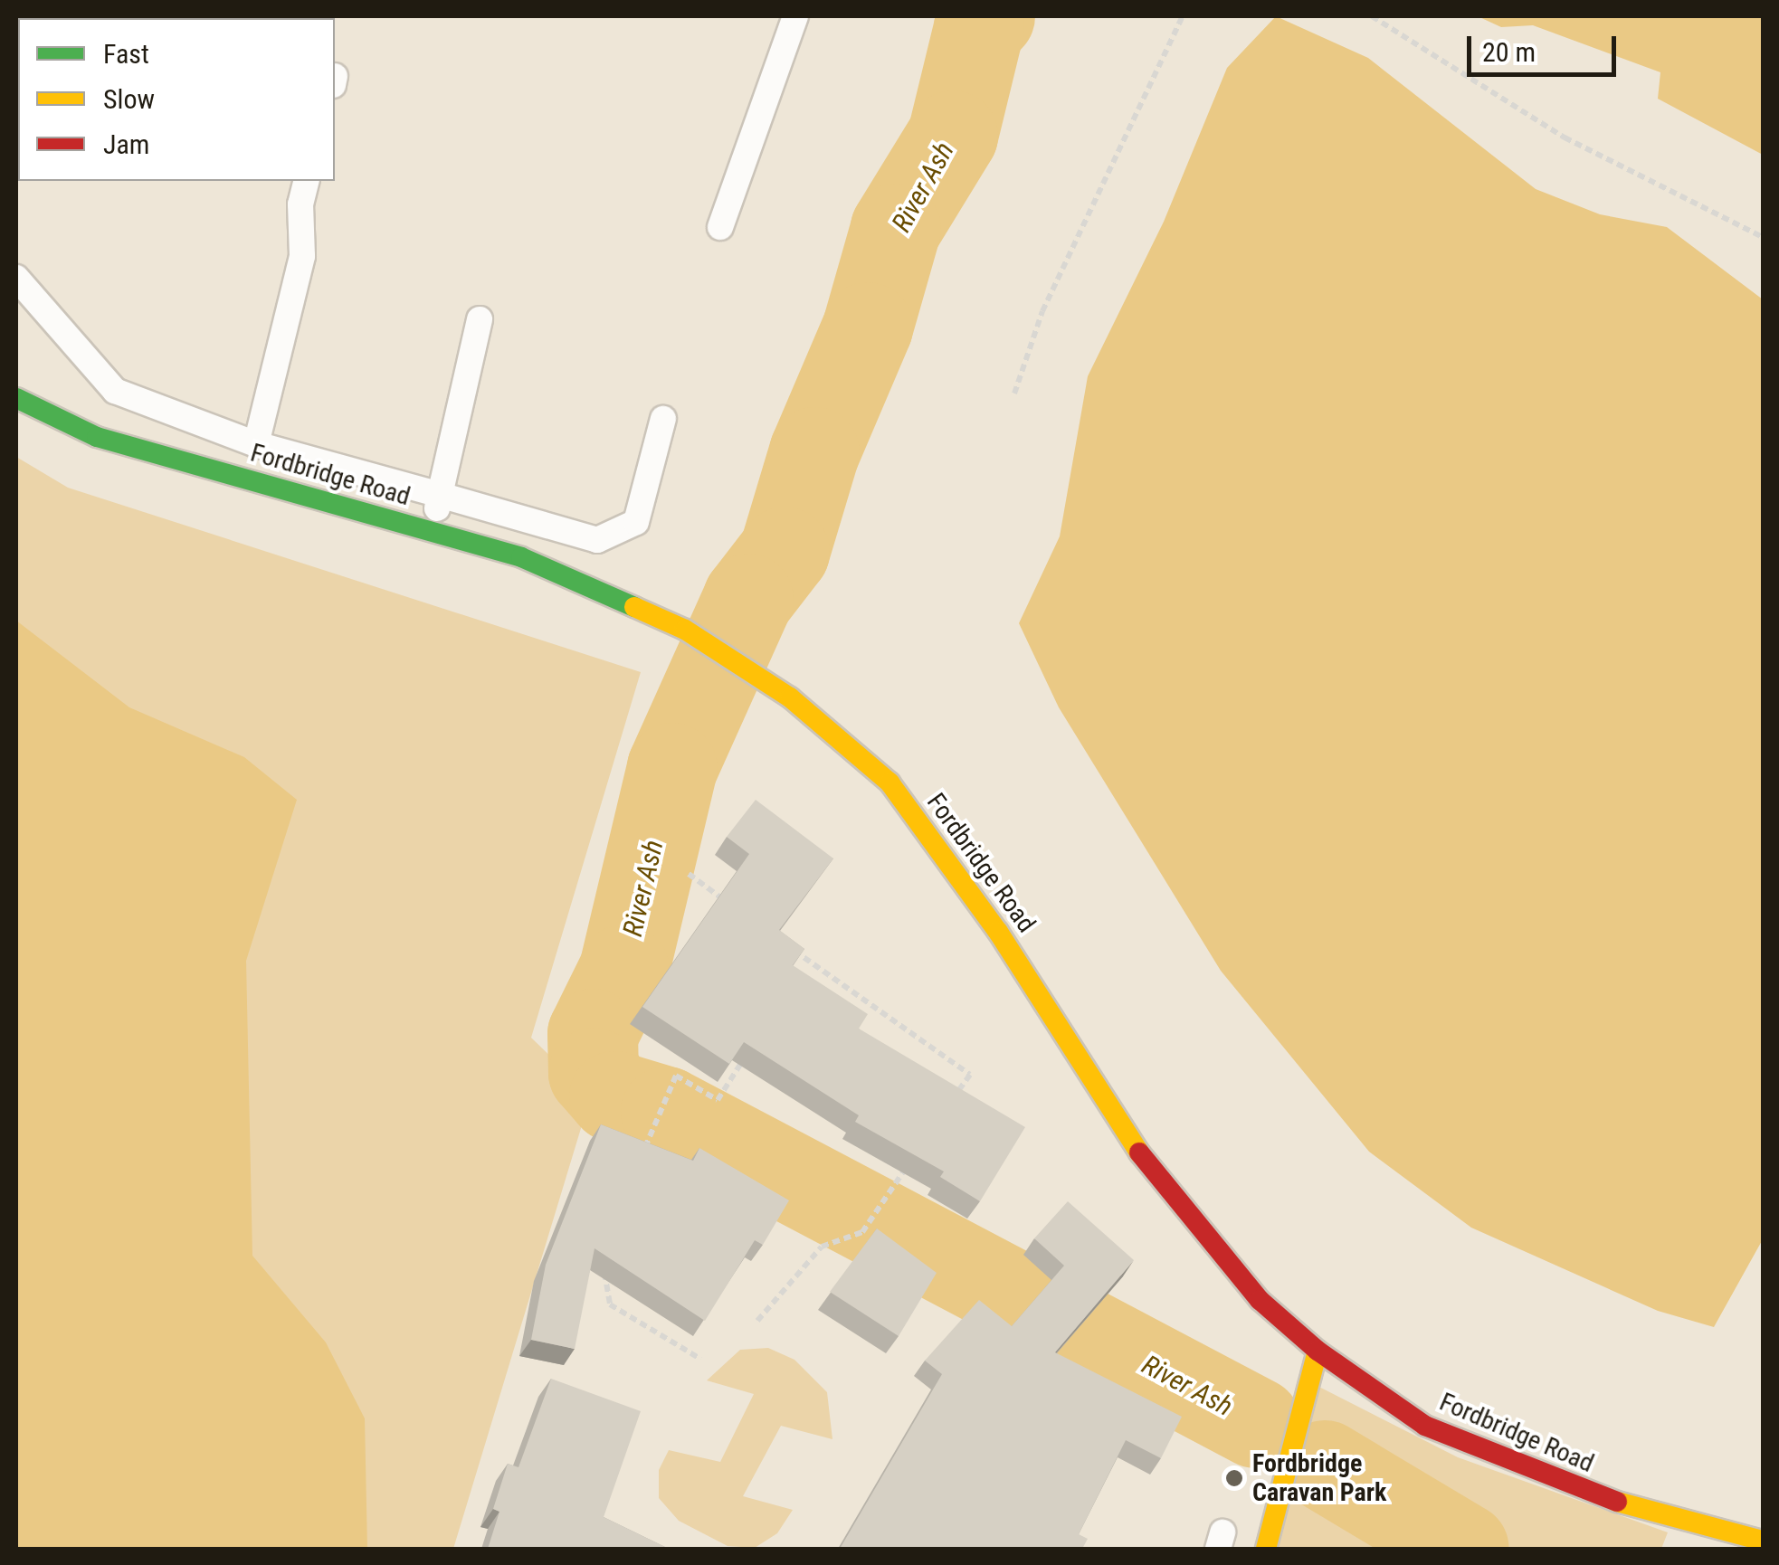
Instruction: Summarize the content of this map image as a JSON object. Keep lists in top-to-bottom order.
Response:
{
  "streets": {
    "street": ["Fordbridge Road"]
  },
  "water": ["River Ash"],
  "places": ["Fordbridge Caravan Park"],
  "legend": ["Fast", "Slow", "Jam"],
  "scale_bar": "20 m"
}
